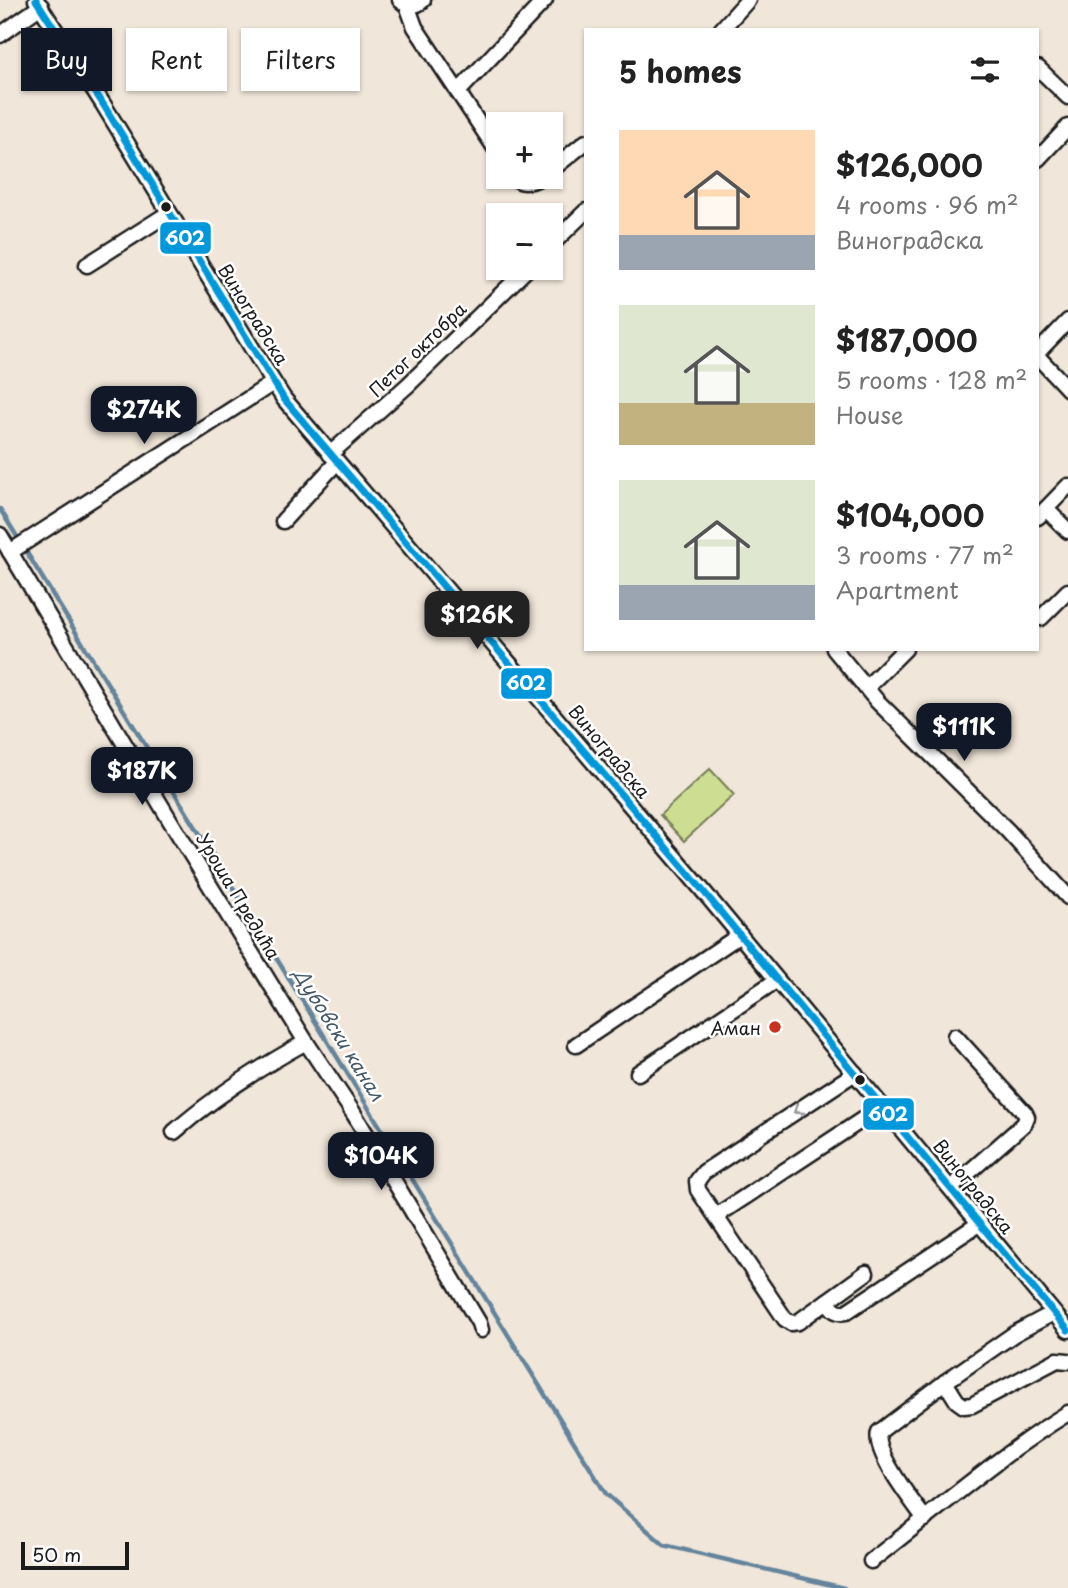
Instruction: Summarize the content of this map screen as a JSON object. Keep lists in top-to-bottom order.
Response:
{
  "streets": {
    "street": ["Виноградска", "Петог октобра", "Уроша Предића"]
  },
  "crossings": [
    ["Виноградска", "Петог октобра"]
  ],
  "water": ["Дубовски канал"],
  "places": ["Аман"],
  "lines": ["transit line 602"],
  "scale_bar": "50 m",
  "page": {
    "chip": ["Buy", "Rent", "Filters"],
    "heading": "5 homes",
    "map_buttons": ["+", "−"],
    "list": [
      {
        "name": "$126,000",
        "note": "4 rooms · 96 m² · Виноградска"
      },
      {
        "name": "$187,000",
        "note": "5 rooms · 128 m² · House"
      },
      {
        "name": "$104,000",
        "note": "3 rooms · 77 m² · Apartment"
      }
    ],
    "price": [
      "$274K",
      "$126K",
      "$111K",
      "$187K",
      "$104K"
    ],
    "scale": "50 m"
  }
}
